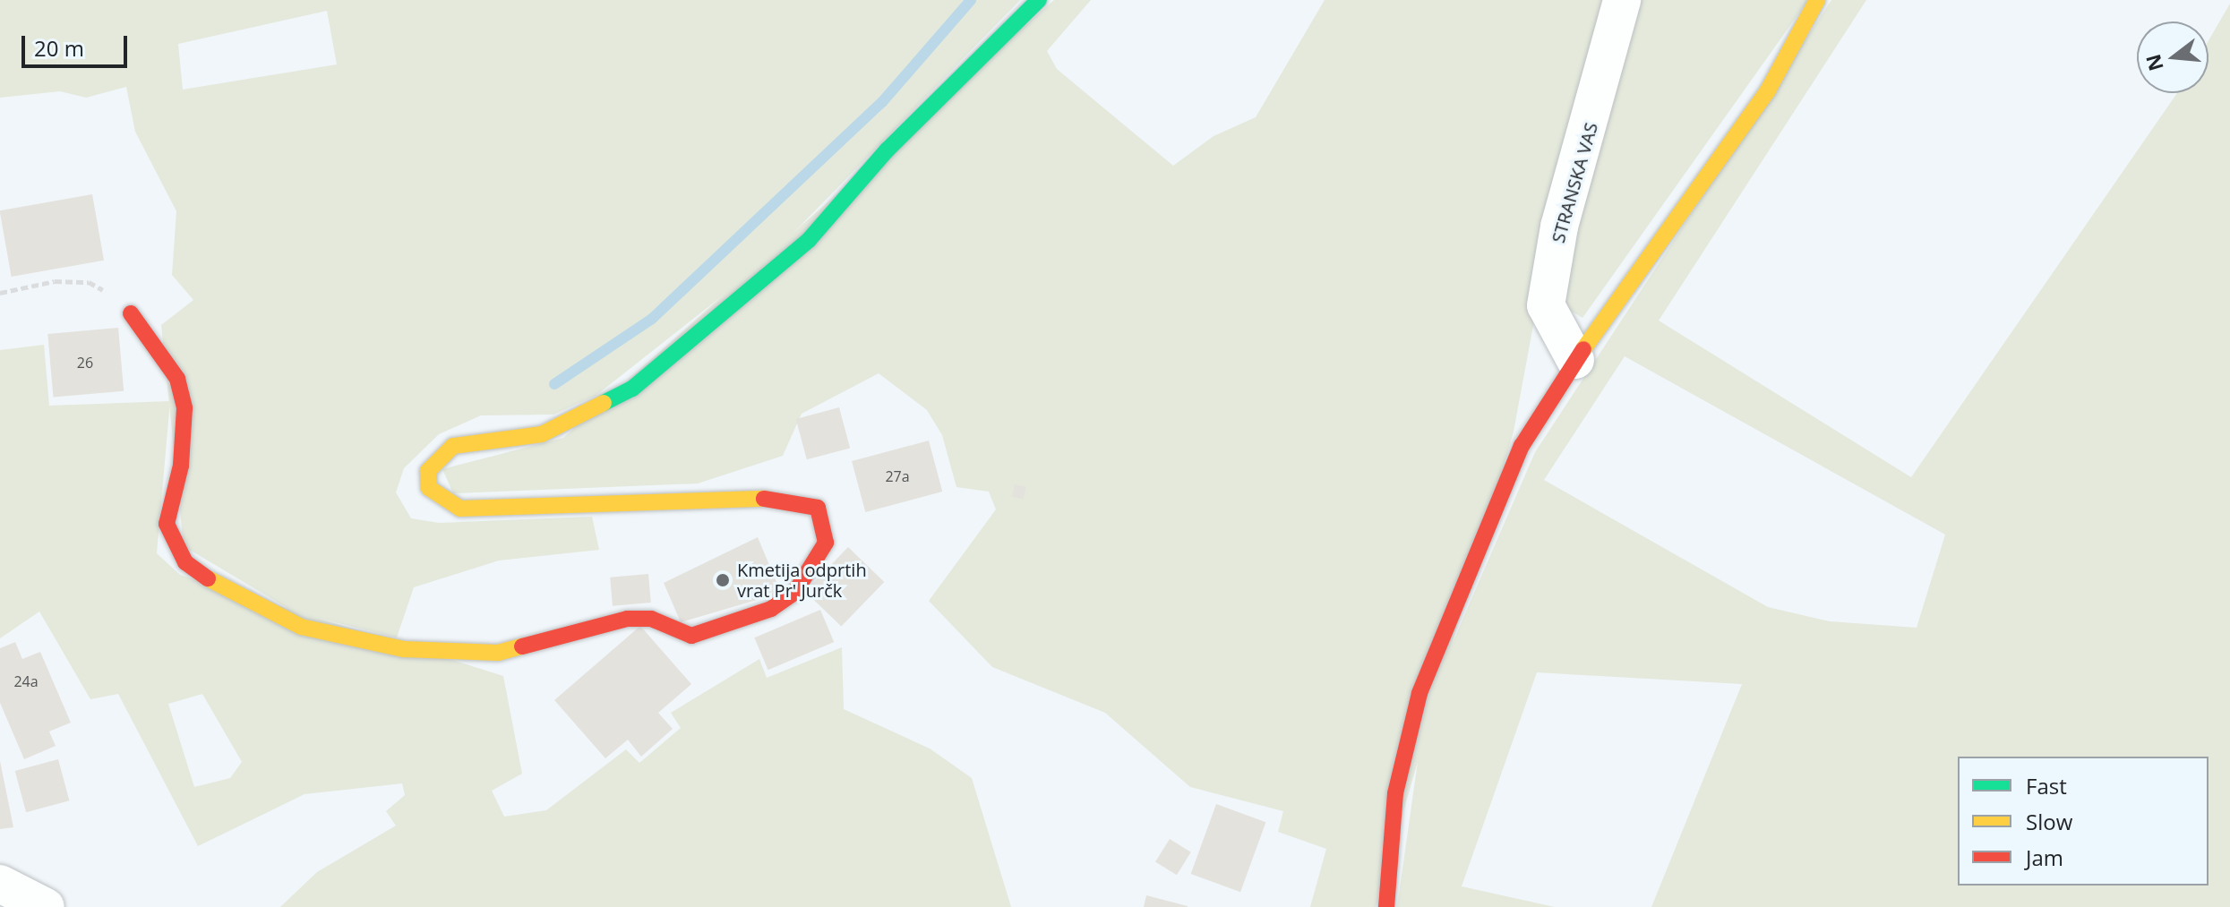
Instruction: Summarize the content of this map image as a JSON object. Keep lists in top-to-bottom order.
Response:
{
  "streets": {
    "street": ["STRANSKA VAS"]
  },
  "places": ["Kmetija odprtih vrat Pr' Jurčk"],
  "house_numbers": ["26", "27a", "24a"],
  "legend": ["Fast", "Slow", "Jam"],
  "scale_bar": "20 m",
  "north": "left"
}
